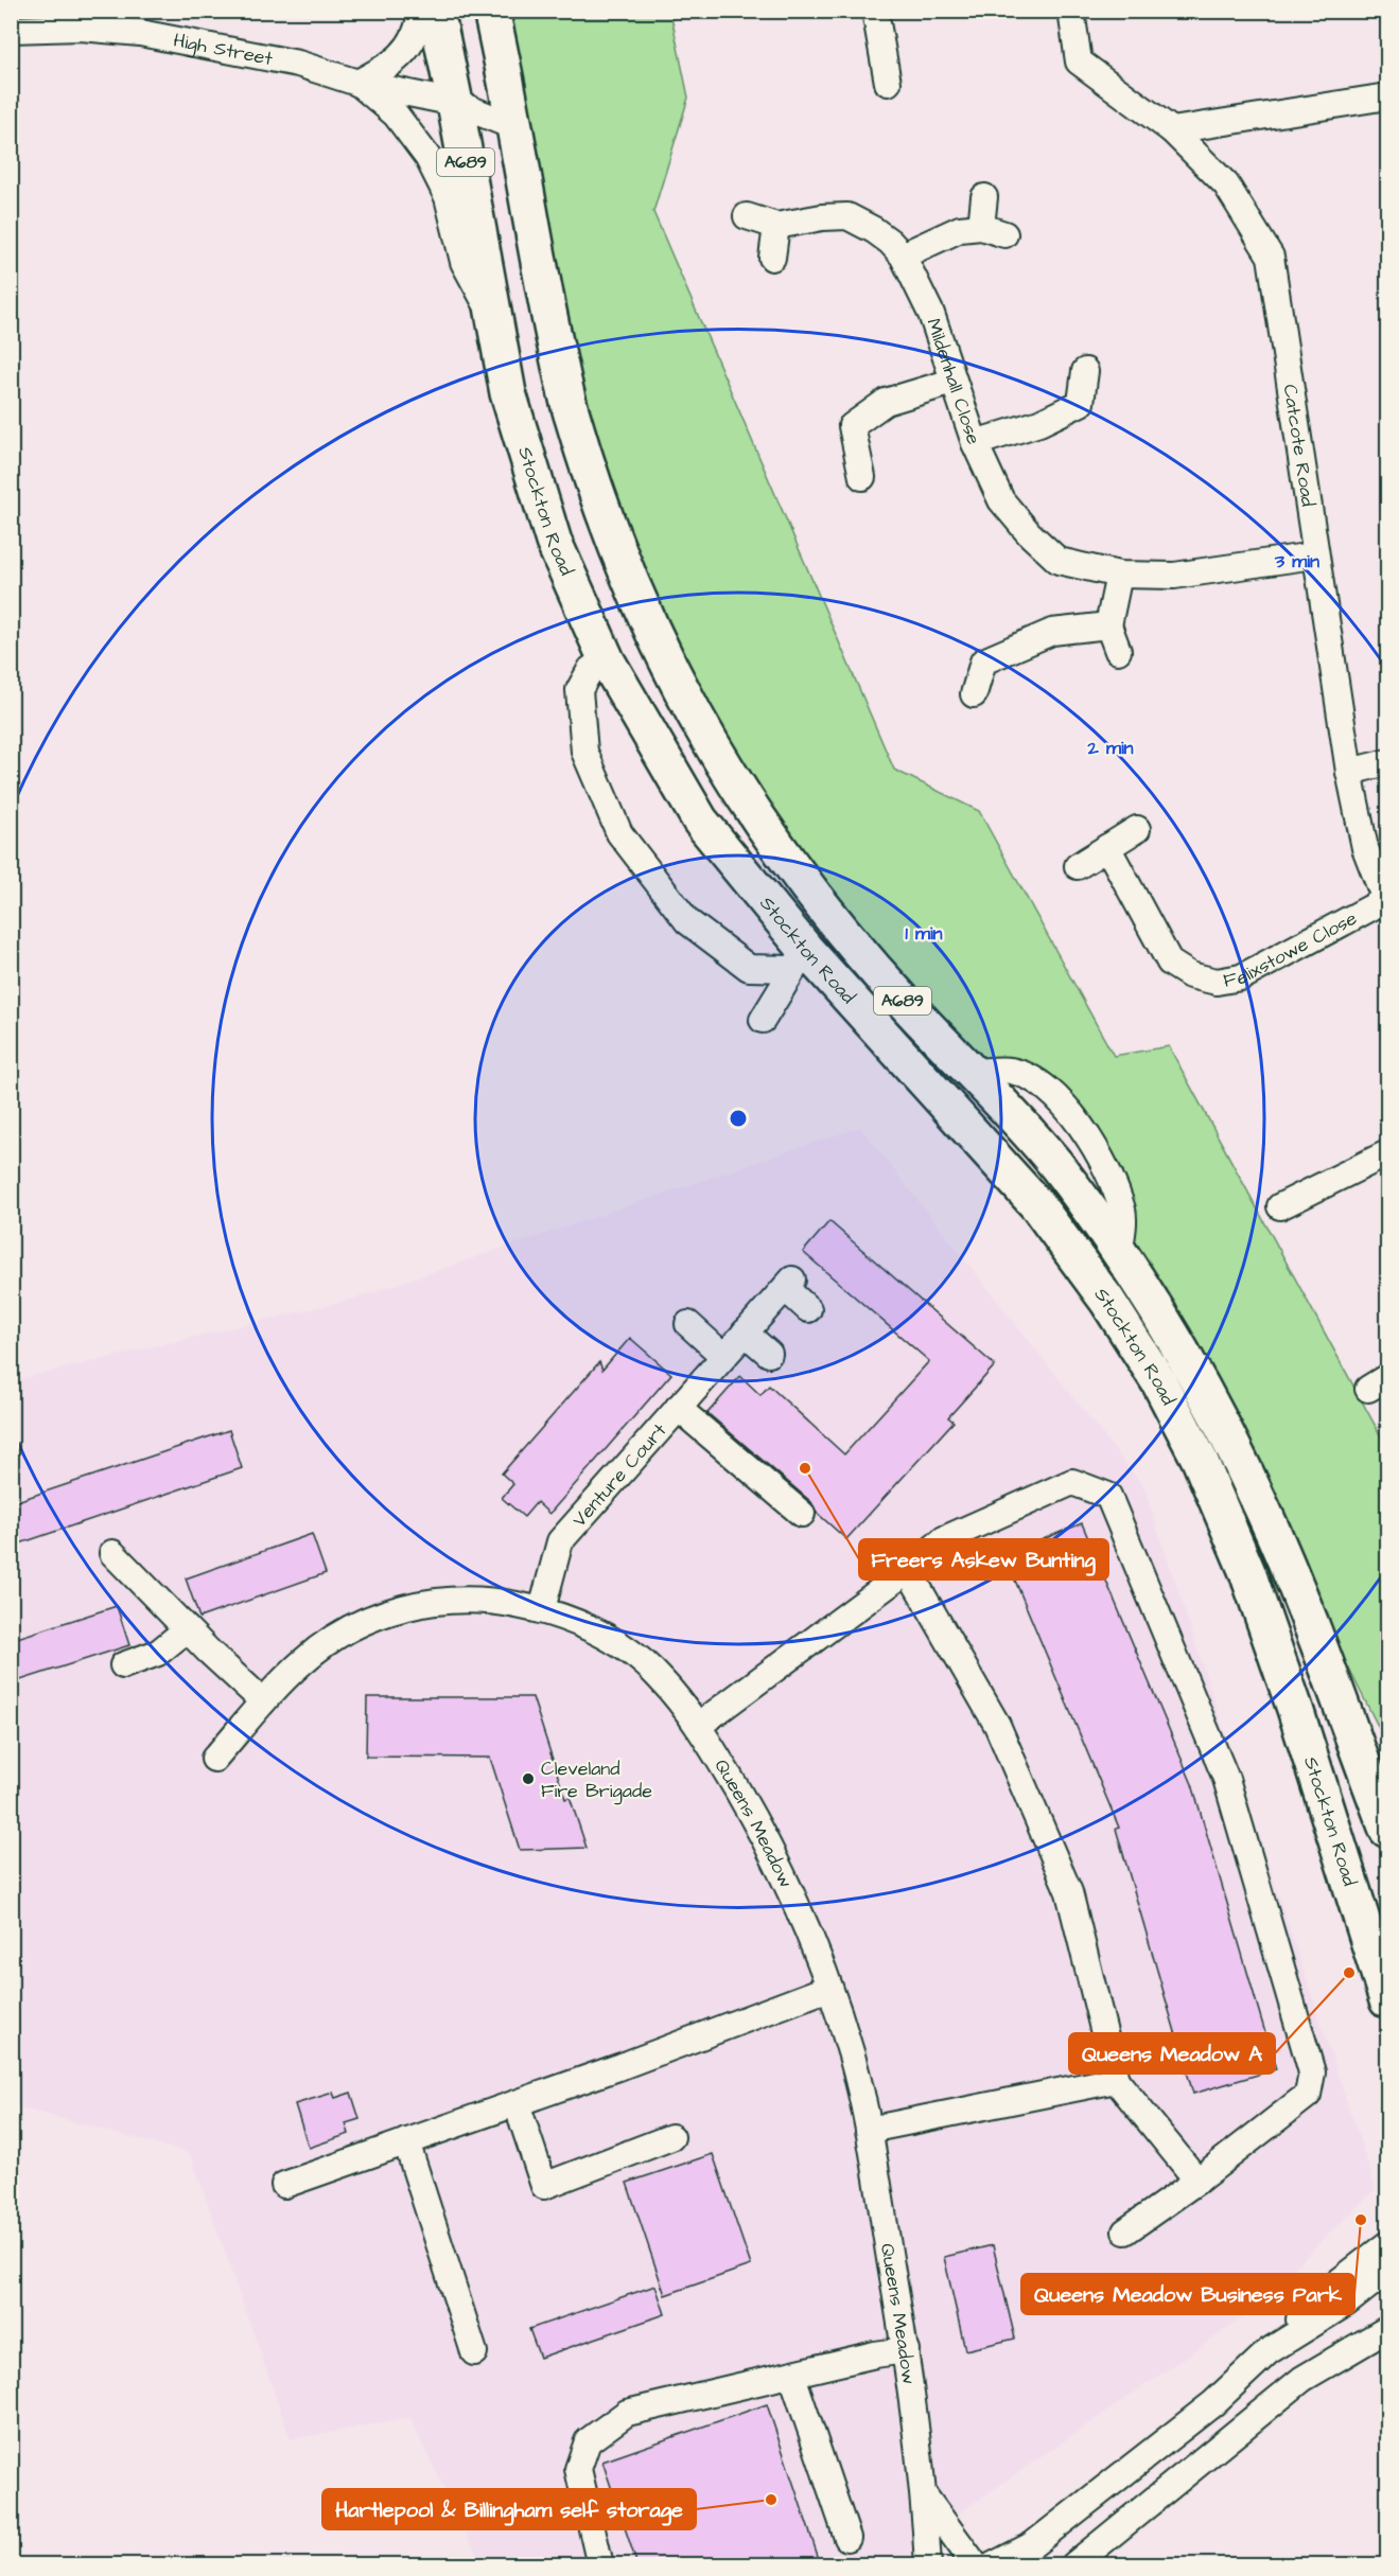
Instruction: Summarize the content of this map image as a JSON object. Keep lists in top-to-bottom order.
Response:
{
  "streets": {
    "highway": ["A689", "Stockton Road"],
    "street": [
      "High Street",
      "Mildenhall Close",
      "Catcote Road",
      "Felixstowe Close",
      "Venture Court",
      "Queens Meadow"
    ]
  },
  "crossings": [
    ["High Street", "Stockton Road"],
    ["Mildenhall Close", "Catcote Road"],
    ["Catcote Road", "Felixstowe Close"],
    ["Venture Court", "Queens Meadow"]
  ],
  "places": [
    "Freers Askew Bunting",
    "Cleveland Fire Brigade",
    "Queens Meadow A",
    "Queens Meadow Business Park",
    "Hartlepool & Billingham self storage"
  ],
  "rings": ["3 min", "2 min", "1 min"]
}
